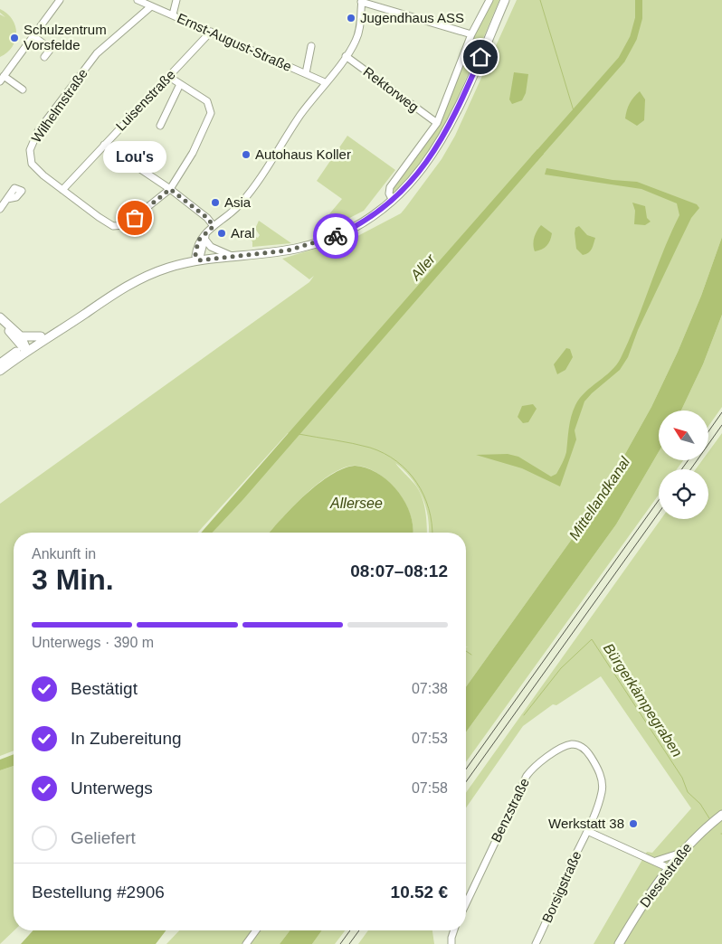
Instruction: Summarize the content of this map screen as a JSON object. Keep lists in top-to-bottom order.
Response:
{
  "streets": {
    "main road": ["Dieselstraße"],
    "street": [
      "Ernst-August-Straße",
      "Rektorweg",
      "Luisenstraße",
      "Wilhelmstraße",
      "Benzstraße",
      "Borsigstraße"
    ]
  },
  "crossings": [
    ["Ernst-August-Straße", "Luisenstraße"],
    ["Ernst-August-Straße", "Wilhelmstraße"],
    ["Luisenstraße", "Wilhelmstraße"],
    ["Benzstraße", "Borsigstraße"]
  ],
  "water": [
    "Aller",
    "Mittellandkanal",
    "Allersee",
    "Bürgerkämpegraben"
  ],
  "places": [
    "Jugendhaus ASS",
    "Schulzentrum Vorsfelde",
    "Autohaus Koller",
    "Asia",
    "Lou's",
    "Aral",
    "Werkstatt 38"
  ],
  "north": "top left",
  "page": {
    "bubble": "Lou's",
    "heading": ["3 Min.", "Ankunft in", "08:07–08:12"],
    "panel": ["Bestellung #2906", "10.52 €"],
    "bar": "Unterwegs · 390 m",
    "list": [
      ["Bestätigt", "07:38"],
      ["In Zubereitung", "07:53"],
      ["Unterwegs", "07:58"],
      "Geliefert"
    ]
  }
}
